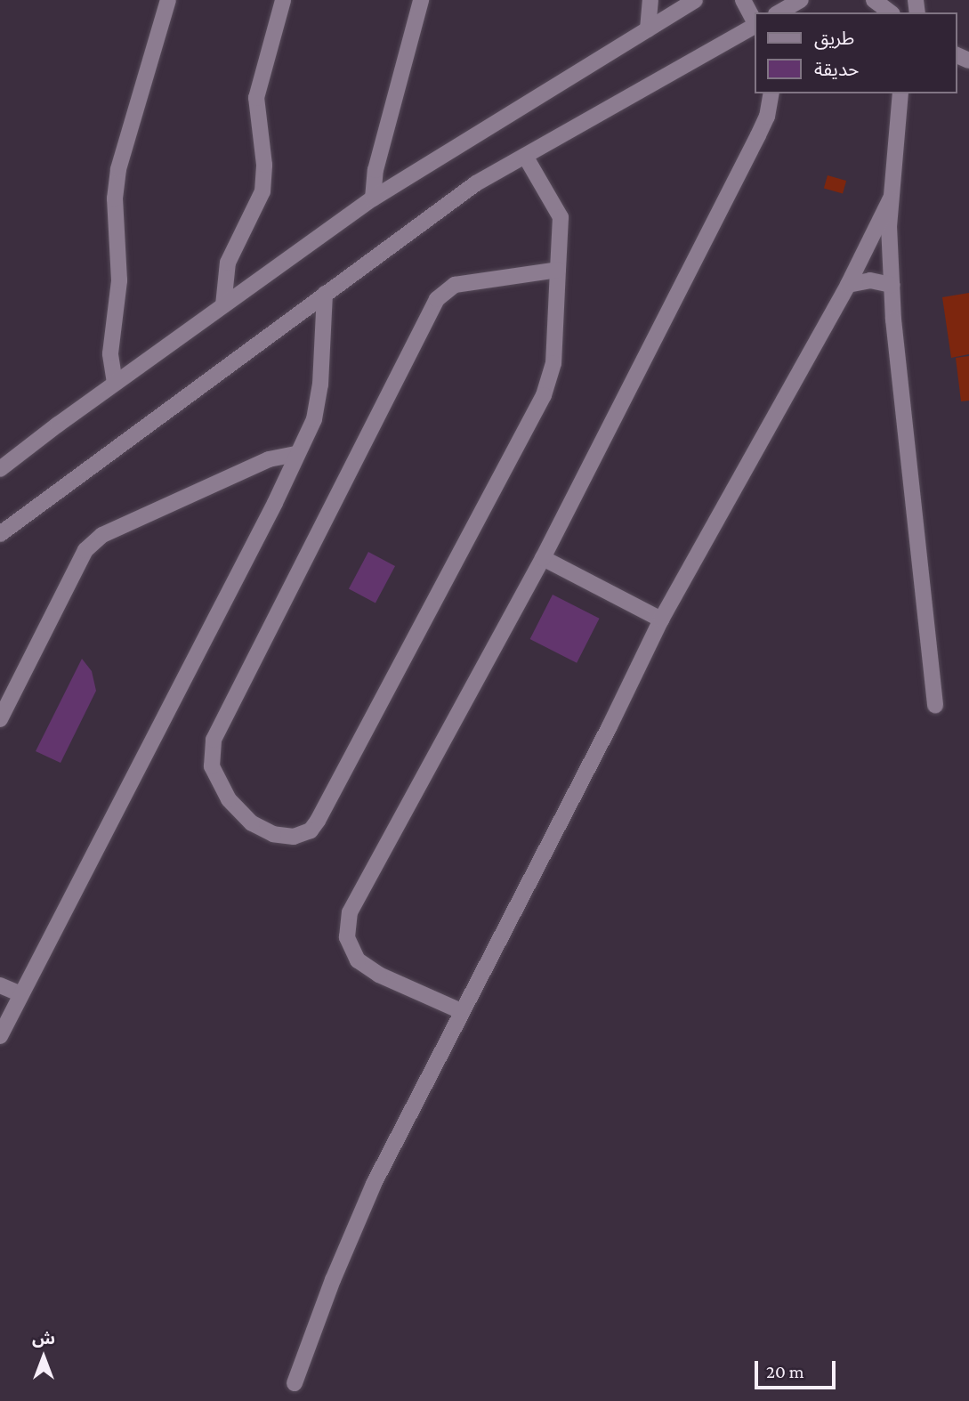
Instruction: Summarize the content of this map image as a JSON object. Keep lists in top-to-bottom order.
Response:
{
  "legend": ["طريق", "حديقة"],
  "scale_bar": "20 m",
  "north": "top"
}
